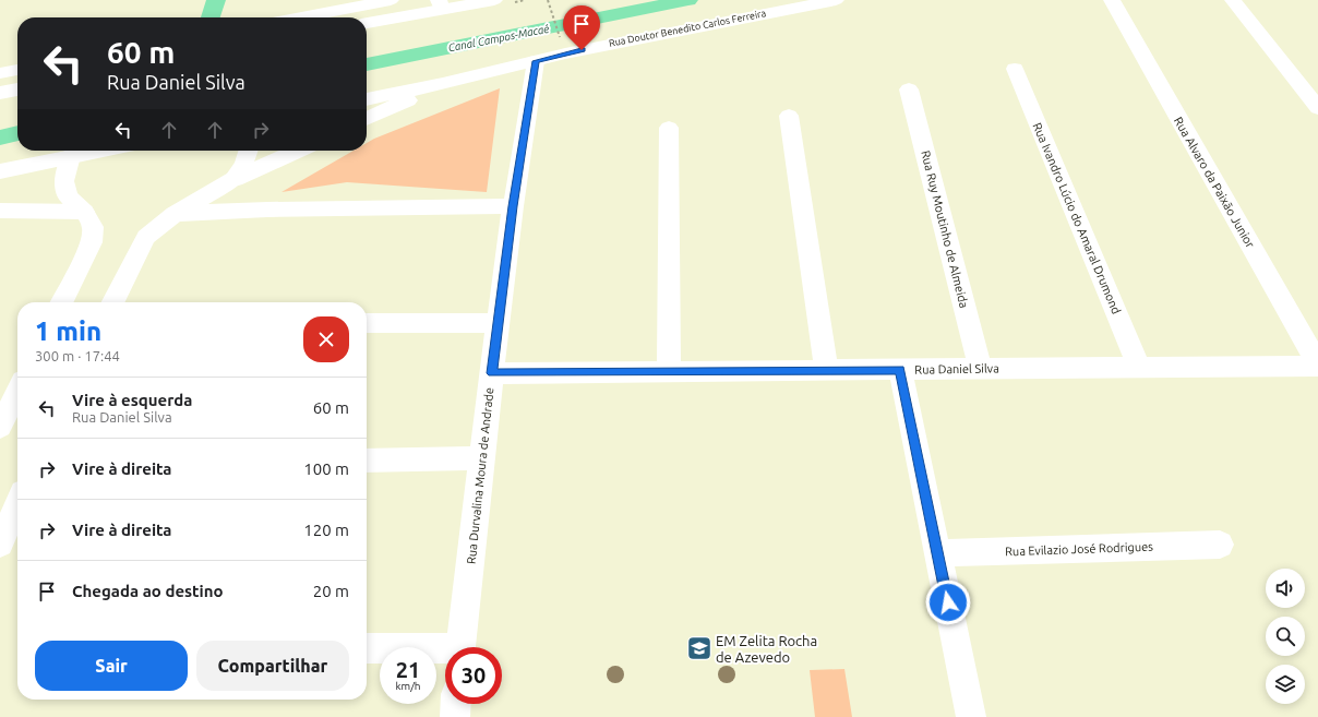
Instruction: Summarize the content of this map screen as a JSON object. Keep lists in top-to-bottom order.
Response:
{
  "streets": {
    "street": [
      "Rua Doutor Benedito Carlos Ferreira",
      "Rua Alvaro da Paixão Junior",
      "Rua Ivandro Lúcio do Amaral Drumond",
      "Rua Ruy Moutinho de Almeida",
      "Rua Daniel Silva",
      "Rua Durvalina Moura de Andrade",
      "Rua Evilazio José Rodrigues"
    ]
  },
  "crossings": [
    ["Rua Doutor Benedito Carlos Ferreira", "Rua Durvalina Moura de Andrade"],
    ["Rua Alvaro da Paixão Junior", "Rua Daniel Silva"],
    ["Rua Ivandro Lúcio do Amaral Drumond", "Rua Daniel Silva"],
    ["Rua Ruy Moutinho de Almeida", "Rua Daniel Silva"],
    ["Rua Daniel Silva", "Rua Durvalina Moura de Andrade"]
  ],
  "water": ["Canal Campos-Macaé"],
  "places": {
    "school or university": ["EM Zelita Rocha de Azevedo"]
  },
  "page": {
    "turn": ["60 m", "Rua Daniel Silva"],
    "heading": ["1 min", "300 m · 17:44"],
    "list": [
      {
        "name": "Vire à esquerda",
        "note": "Rua Daniel Silva",
        "value": "60 m"
      },
      {
        "name": "Vire à direita",
        "value": "100 m"
      },
      {
        "name": "Vire à direita",
        "value": "120 m"
      },
      {
        "name": "Chegada ao destino",
        "value": "20 m"
      }
    ],
    "buttons": ["Sair", "Compartilhar"],
    "speed": "21 km/h",
    "limit": "30"
  }
}
